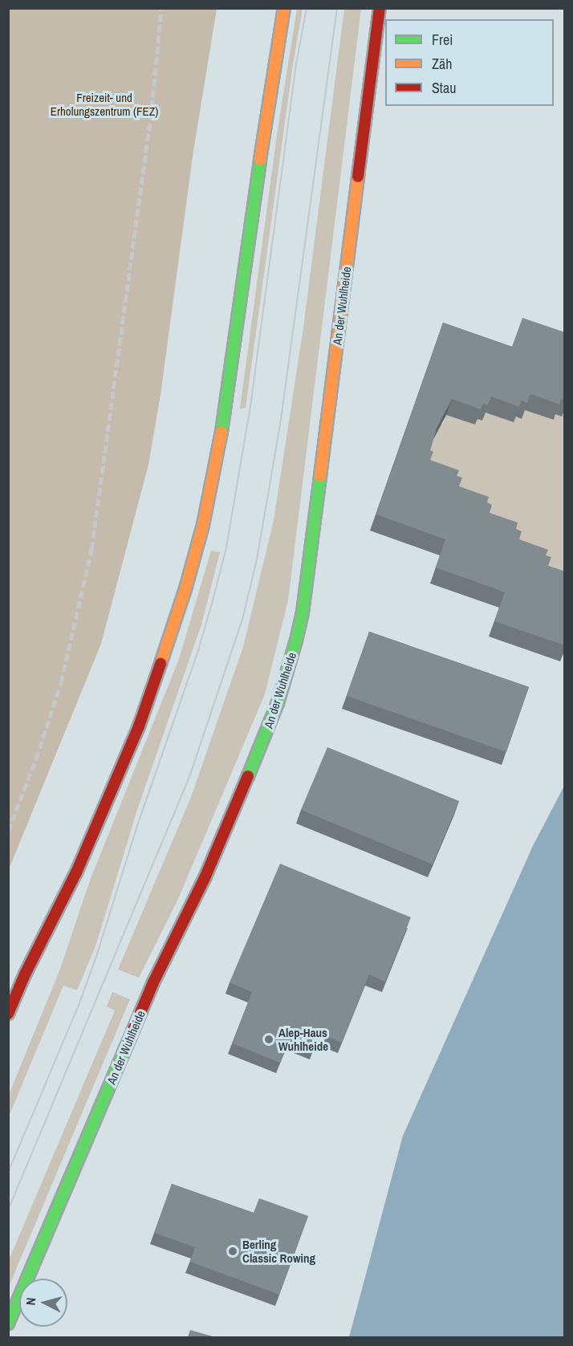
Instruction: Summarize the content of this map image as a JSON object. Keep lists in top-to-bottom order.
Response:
{
  "streets": {
    "main road": ["An der Wuhlheide"]
  },
  "parks": ["Freizeit- und Erholungszentrum (FEZ)"],
  "places": ["Alep-Haus Wuhlheide", "Berling Classic Rowing"],
  "legend": ["Frei", "Zäh", "Stau"],
  "north": "left"
}
